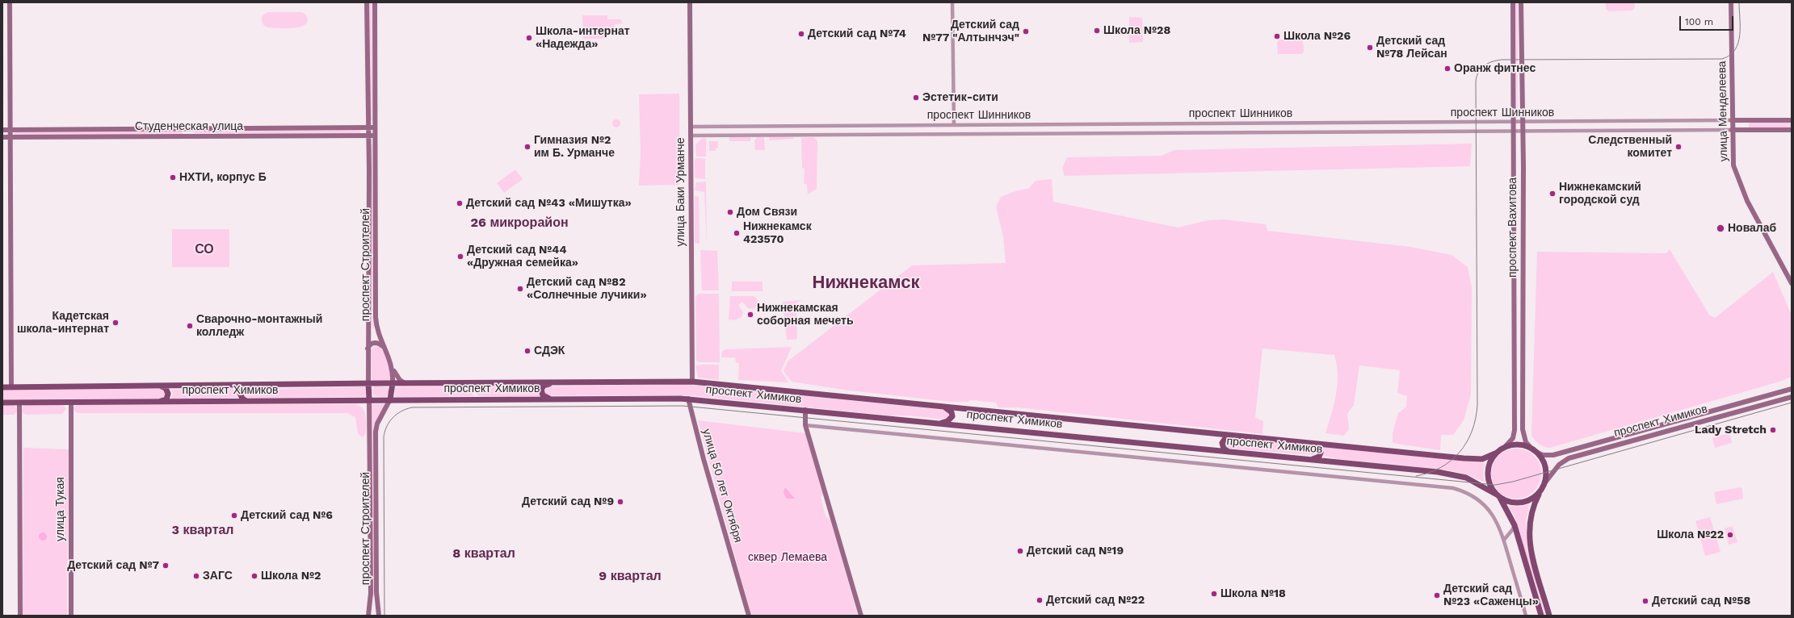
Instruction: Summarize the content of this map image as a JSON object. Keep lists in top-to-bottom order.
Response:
{
  "streets": {
    "main road": [
      "улица Менделеева",
      "проспект Шинников",
      "Студенческая улица",
      "улица Баки Урманче",
      "проспект Вахитова",
      "проспект Строителей",
      "проспект Химиков",
      "улица 50 лет Октября",
      "улица Тукая"
    ]
  },
  "crossings": [
    ["улица Менделеева", "проспект Шинников"],
    ["проспект Шинников", "улица Баки Урманче"],
    ["проспект Шинников", "проспект Вахитова"],
    ["Студенческая улица", "проспект Строителей"],
    ["улица Баки Урманче", "проспект Химиков"],
    ["проспект Вахитова", "проспект Химиков"],
    ["проспект Строителей", "проспект Химиков"],
    ["проспект Химиков", "улица 50 лет Октября"],
    ["проспект Химиков", "улица Тукая"]
  ],
  "districts": [
    "26 микрорайон",
    "СО",
    "Нижнекамск",
    "3 квартал",
    "8 квартал",
    "9 квартал"
  ],
  "parks": ["сквер Лемаева"],
  "places": [
    "Школа №28",
    "Детский сад №77 \"Алтынчэч\"",
    "Детский сад №74",
    "Школа №26",
    "Школа-интернат «Надежда»",
    "Детский сад №78 Лейсан",
    "Оранж фитнес",
    "Эстетик-сити",
    "Гимназия №2 им Б. Урманче",
    "Следственный комитет",
    "НХТИ, корпус Б",
    "Нижнекамский городской суд",
    "Детский сад №43 «Мишутка»",
    "Дом Связи",
    "Новалаб",
    "Нижнекамск 423570",
    "Детский сад №44 «Дружная семейка»",
    "Детский сад №82 «Солнечные лучики»",
    "Нижнекамская соборная мечеть",
    "Кадетская школа-интернат",
    "Сварочно-монтажный колледж",
    "СДЭК",
    "Lady Stretch",
    "Детский сад №9",
    "Детский сад №6",
    "Школа №22",
    "Детский сад №19",
    "Детский сад №7",
    "ЗАГС",
    "Школа №2",
    "Школа №18",
    "Детский сад №23 «Саженцы»",
    "Детский сад №22",
    "Детский сад №58"
  ],
  "scale_bar": "100 m"
}
